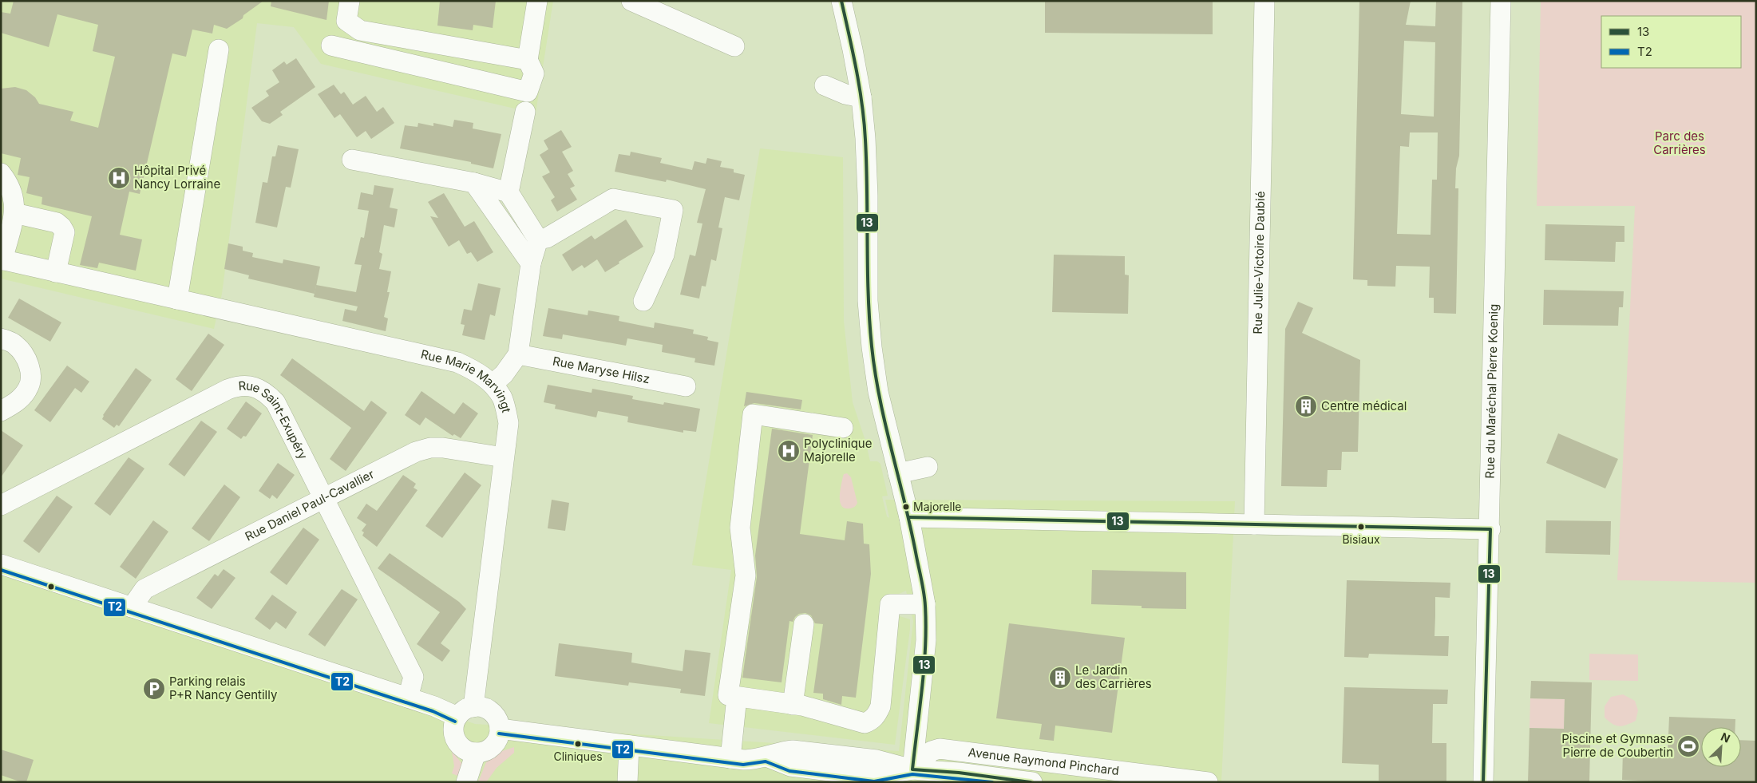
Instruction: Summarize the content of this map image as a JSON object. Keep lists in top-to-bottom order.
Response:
{
  "streets": {
    "street": [
      "Rue Julie-Victoire Daubié",
      "Rue Maryse Hilsz",
      "Rue Marie Marvingt",
      "Rue du Maréchal Pierre Koenig",
      "Rue Saint-Exupéry",
      "Rue Daniel Paul-Cavallier",
      "Avenue Raymond Pinchard"
    ]
  },
  "crossings": [
    ["Rue Marie Marvingt", "Rue Daniel Paul-Cavallier"],
    ["Rue Marie Marvingt", "Avenue Raymond Pinchard"],
    ["Rue Saint-Exupéry", "Rue Daniel Paul-Cavallier"]
  ],
  "parks": ["Parc des Carrières"],
  "places": {
    "hospital": ["Hôpital Privé Nancy Lorraine", "Polyclinique Majorelle"],
    "building": ["Centre médical", "Le Jardin des Carrières"],
    "other": ["Majorelle", "Bisiaux", "Cliniques"],
    "parking": ["Parking relais P+R Nancy Gentilly"],
    "sports": ["Piscine et Gymnase Pierre de Coubertin"]
  },
  "lines": ["transit line 13", "transit line T2"],
  "legend": ["13", "T2"],
  "north": "top right"
}
